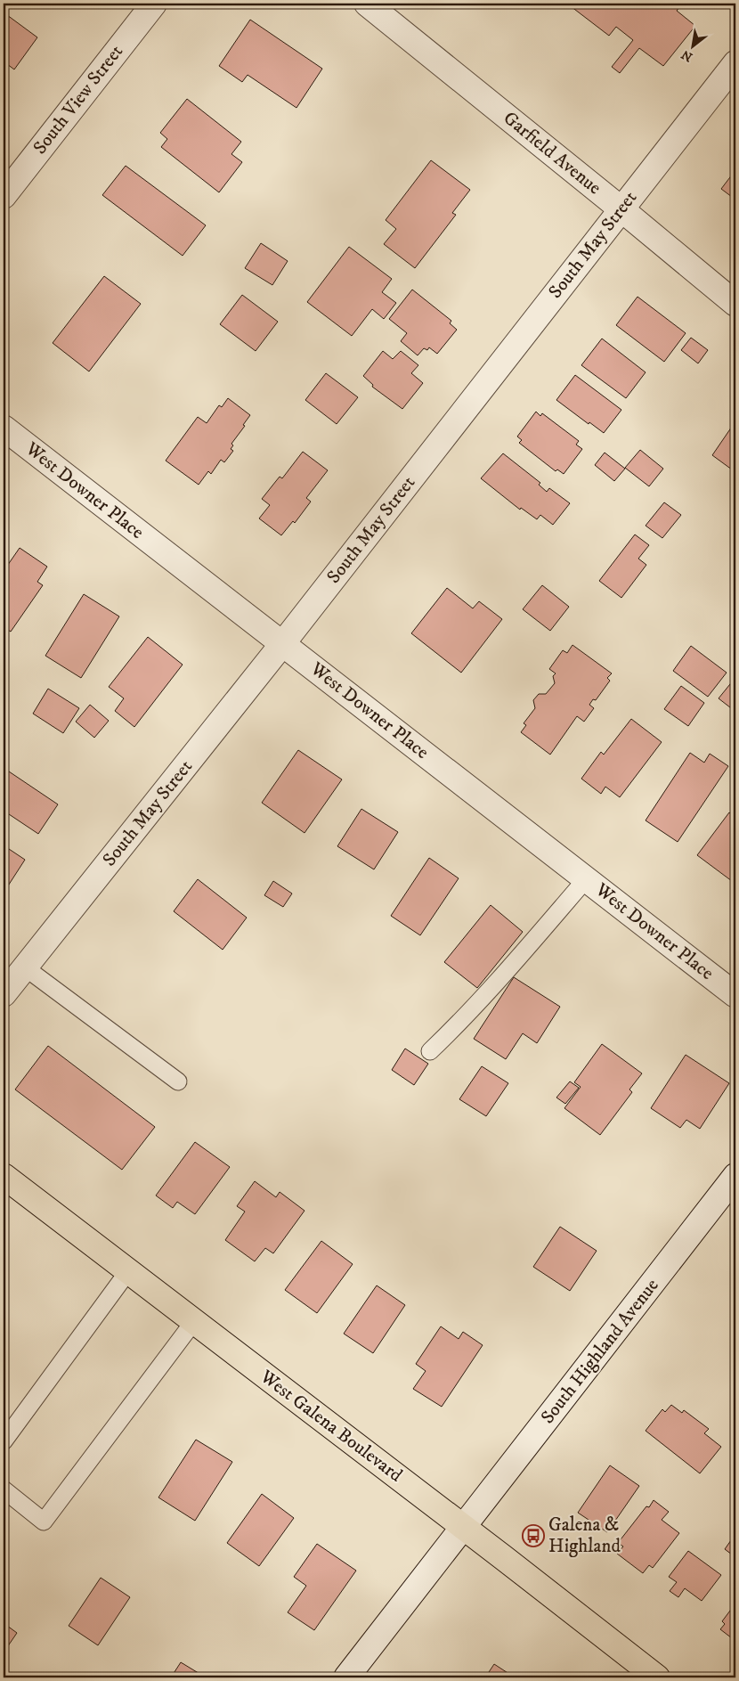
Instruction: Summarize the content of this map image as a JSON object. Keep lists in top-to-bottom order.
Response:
{
  "streets": {
    "main road": ["West Galena Boulevard"],
    "street": [
      "South View Street",
      "Garfield Avenue",
      "South May Street",
      "West Downer Place",
      "South Highland Avenue"
    ]
  },
  "crossings": [
    ["Garfield Avenue", "South May Street"],
    ["South May Street", "West Downer Place"],
    ["South Highland Avenue", "West Galena Boulevard"]
  ],
  "places": {
    "bus stop": ["Galena & Highland"]
  },
  "north": "bottom left"
}
